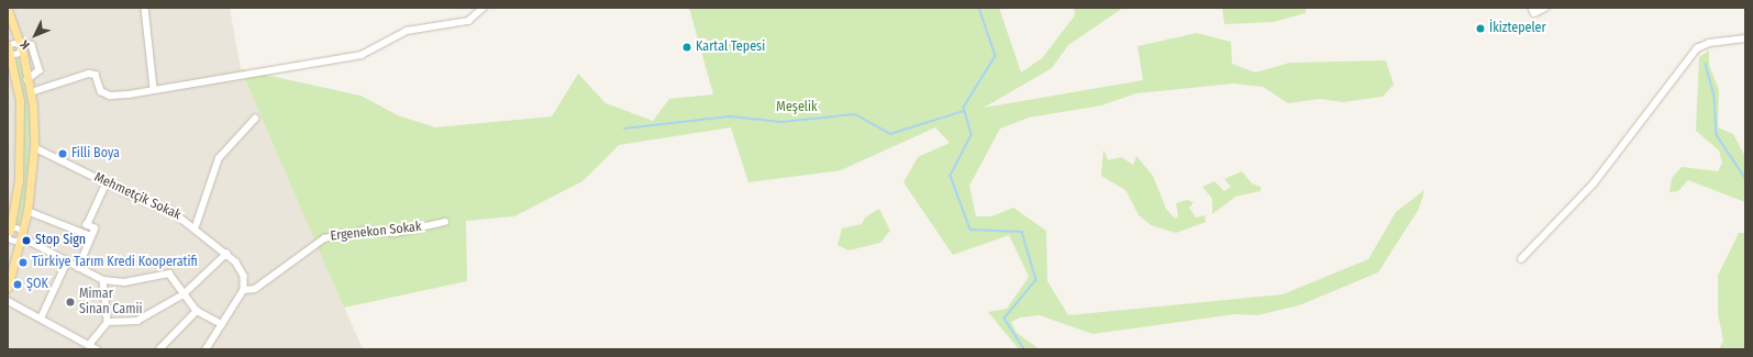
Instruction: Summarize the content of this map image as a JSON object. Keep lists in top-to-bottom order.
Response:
{
  "streets": {
    "street": ["Mehmetçik Sokak", "Ergenekon Sokak"]
  },
  "crossings": [
    ["Mehmetçik Sokak", "Ergenekon Sokak"]
  ],
  "parks": ["Meşelik"],
  "places": [
    "İkiztepeler",
    "Kartal Tepesi",
    "Filli Boya",
    "Stop Sign",
    "Türkiye Tarım Kredi Kooperatifi",
    "ŞOK",
    "Mimar Sinan Camii"
  ],
  "north": "bottom left"
}
